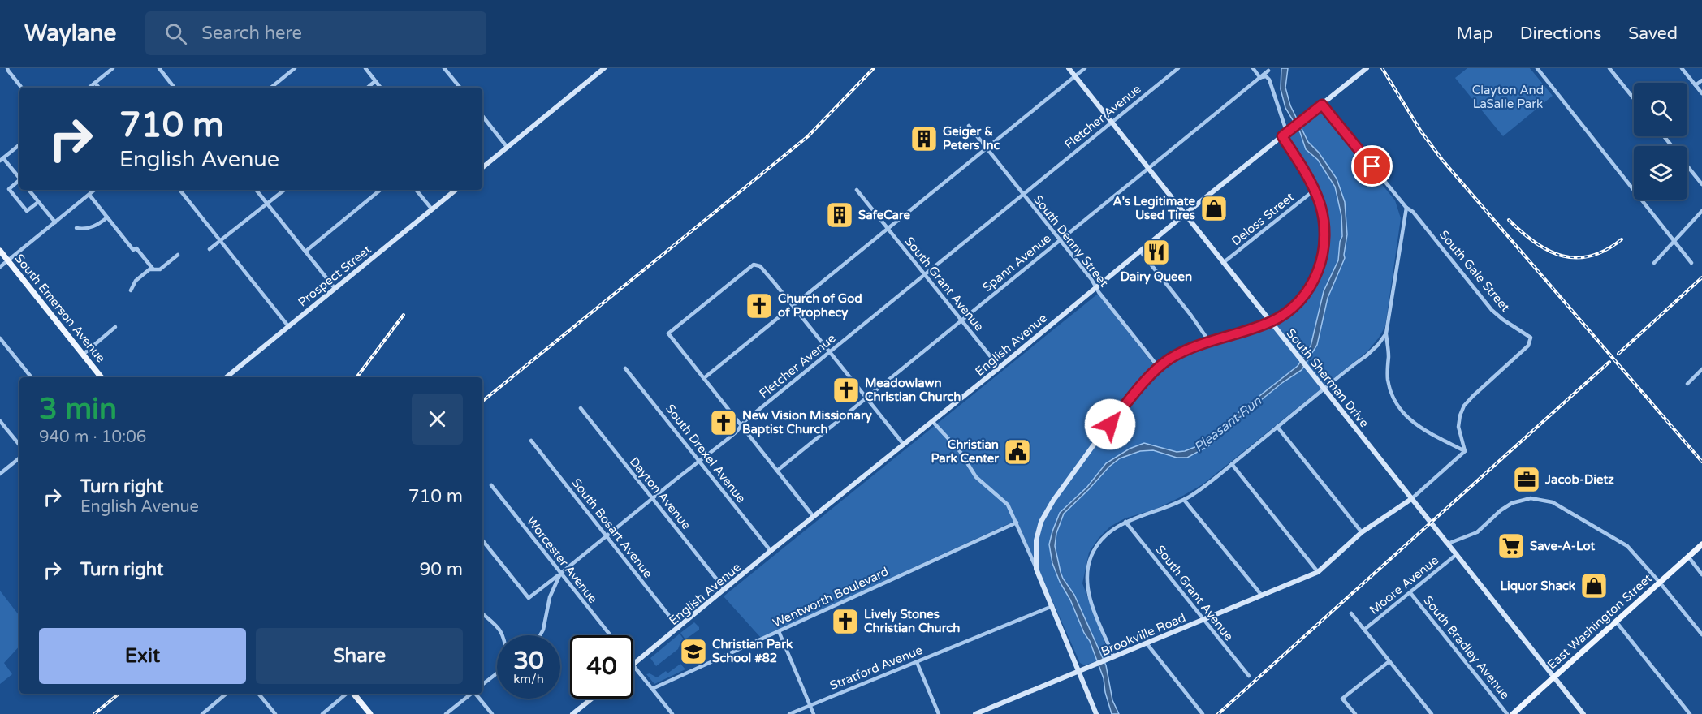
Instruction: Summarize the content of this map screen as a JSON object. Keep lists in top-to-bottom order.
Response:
{
  "streets": {
    "main road": [
      "Prospect Street",
      "South Emerson Avenue",
      "English Avenue",
      "South Sherman Drive",
      "East Washington Street",
      "Brookville Road"
    ],
    "street": [
      "Fletcher Avenue",
      "Deloss Street",
      "South Denny Street",
      "Spann Avenue",
      "South Gale Street",
      "South Grant Avenue",
      "South Drexel Avenue",
      "Dayton Avenue",
      "South Bosart Avenue",
      "Worcester Avenue",
      "Moore Avenue",
      "Wentworth Boulevard",
      "South Bradley Avenue",
      "Stratford Avenue"
    ]
  },
  "crossings": [
    ["Fletcher Avenue", "South Denny Street"],
    ["Fletcher Avenue", "South Grant Avenue"],
    ["Fletcher Avenue", "South Sherman Drive"],
    ["Fletcher Avenue", "South Drexel Avenue"],
    ["Fletcher Avenue", "Dayton Avenue"],
    ["Fletcher Avenue", "South Bosart Avenue"],
    ["Fletcher Avenue", "Worcester Avenue"],
    ["Deloss Street", "South Sherman Drive"],
    ["South Denny Street", "Spann Avenue"],
    ["South Denny Street", "English Avenue"],
    ["Spann Avenue", "South Grant Avenue"],
    ["Spann Avenue", "South Sherman Drive"],
    ["South Gale Street", "English Avenue"],
    ["South Grant Avenue", "English Avenue"],
    ["South Grant Avenue", "Brookville Road"],
    ["English Avenue", "South Sherman Drive"],
    ["English Avenue", "South Drexel Avenue"],
    ["English Avenue", "Dayton Avenue"],
    ["English Avenue", "South Bosart Avenue"],
    ["South Sherman Drive", "Moore Avenue"],
    ["South Sherman Drive", "East Washington Street"],
    ["South Sherman Drive", "Brookville Road"],
    ["Moore Avenue", "South Bradley Avenue"]
  ],
  "water": ["Pleasant Run"],
  "parks": ["Clayton And LaSalle Park"],
  "places": {
    "building": ["Geiger & Peters Inc", "SafeCare"],
    "shop": ["A's Legitimate Used Tires", "Liquor Shack"],
    "restaurant": ["Dairy Queen"],
    "church": [
      "Church of God of Prophecy",
      "Meadowlawn Christian Church",
      "New Vision Missionary Baptist Church",
      "Lively Stones Christian Church"
    ],
    "public building": ["Christian Park Center"],
    "office": ["Jacob-Dietz"],
    "supermarket": ["Save-A-Lot"],
    "school or university": ["Christian Park School #82"]
  },
  "page": {
    "header": "Waylane",
    "search": "Search here",
    "nav": ["Map", "Directions", "Saved"],
    "turn": ["710 m", "English Avenue"],
    "heading": ["3 min", "940 m · 10:06"],
    "list": [
      {
        "name": "Turn right",
        "note": "English Avenue",
        "value": "710 m"
      },
      {
        "name": "Turn right",
        "value": "90 m"
      }
    ],
    "buttons": ["Exit", "Share"],
    "speed": "30 km/h",
    "limit": "40"
  }
}
